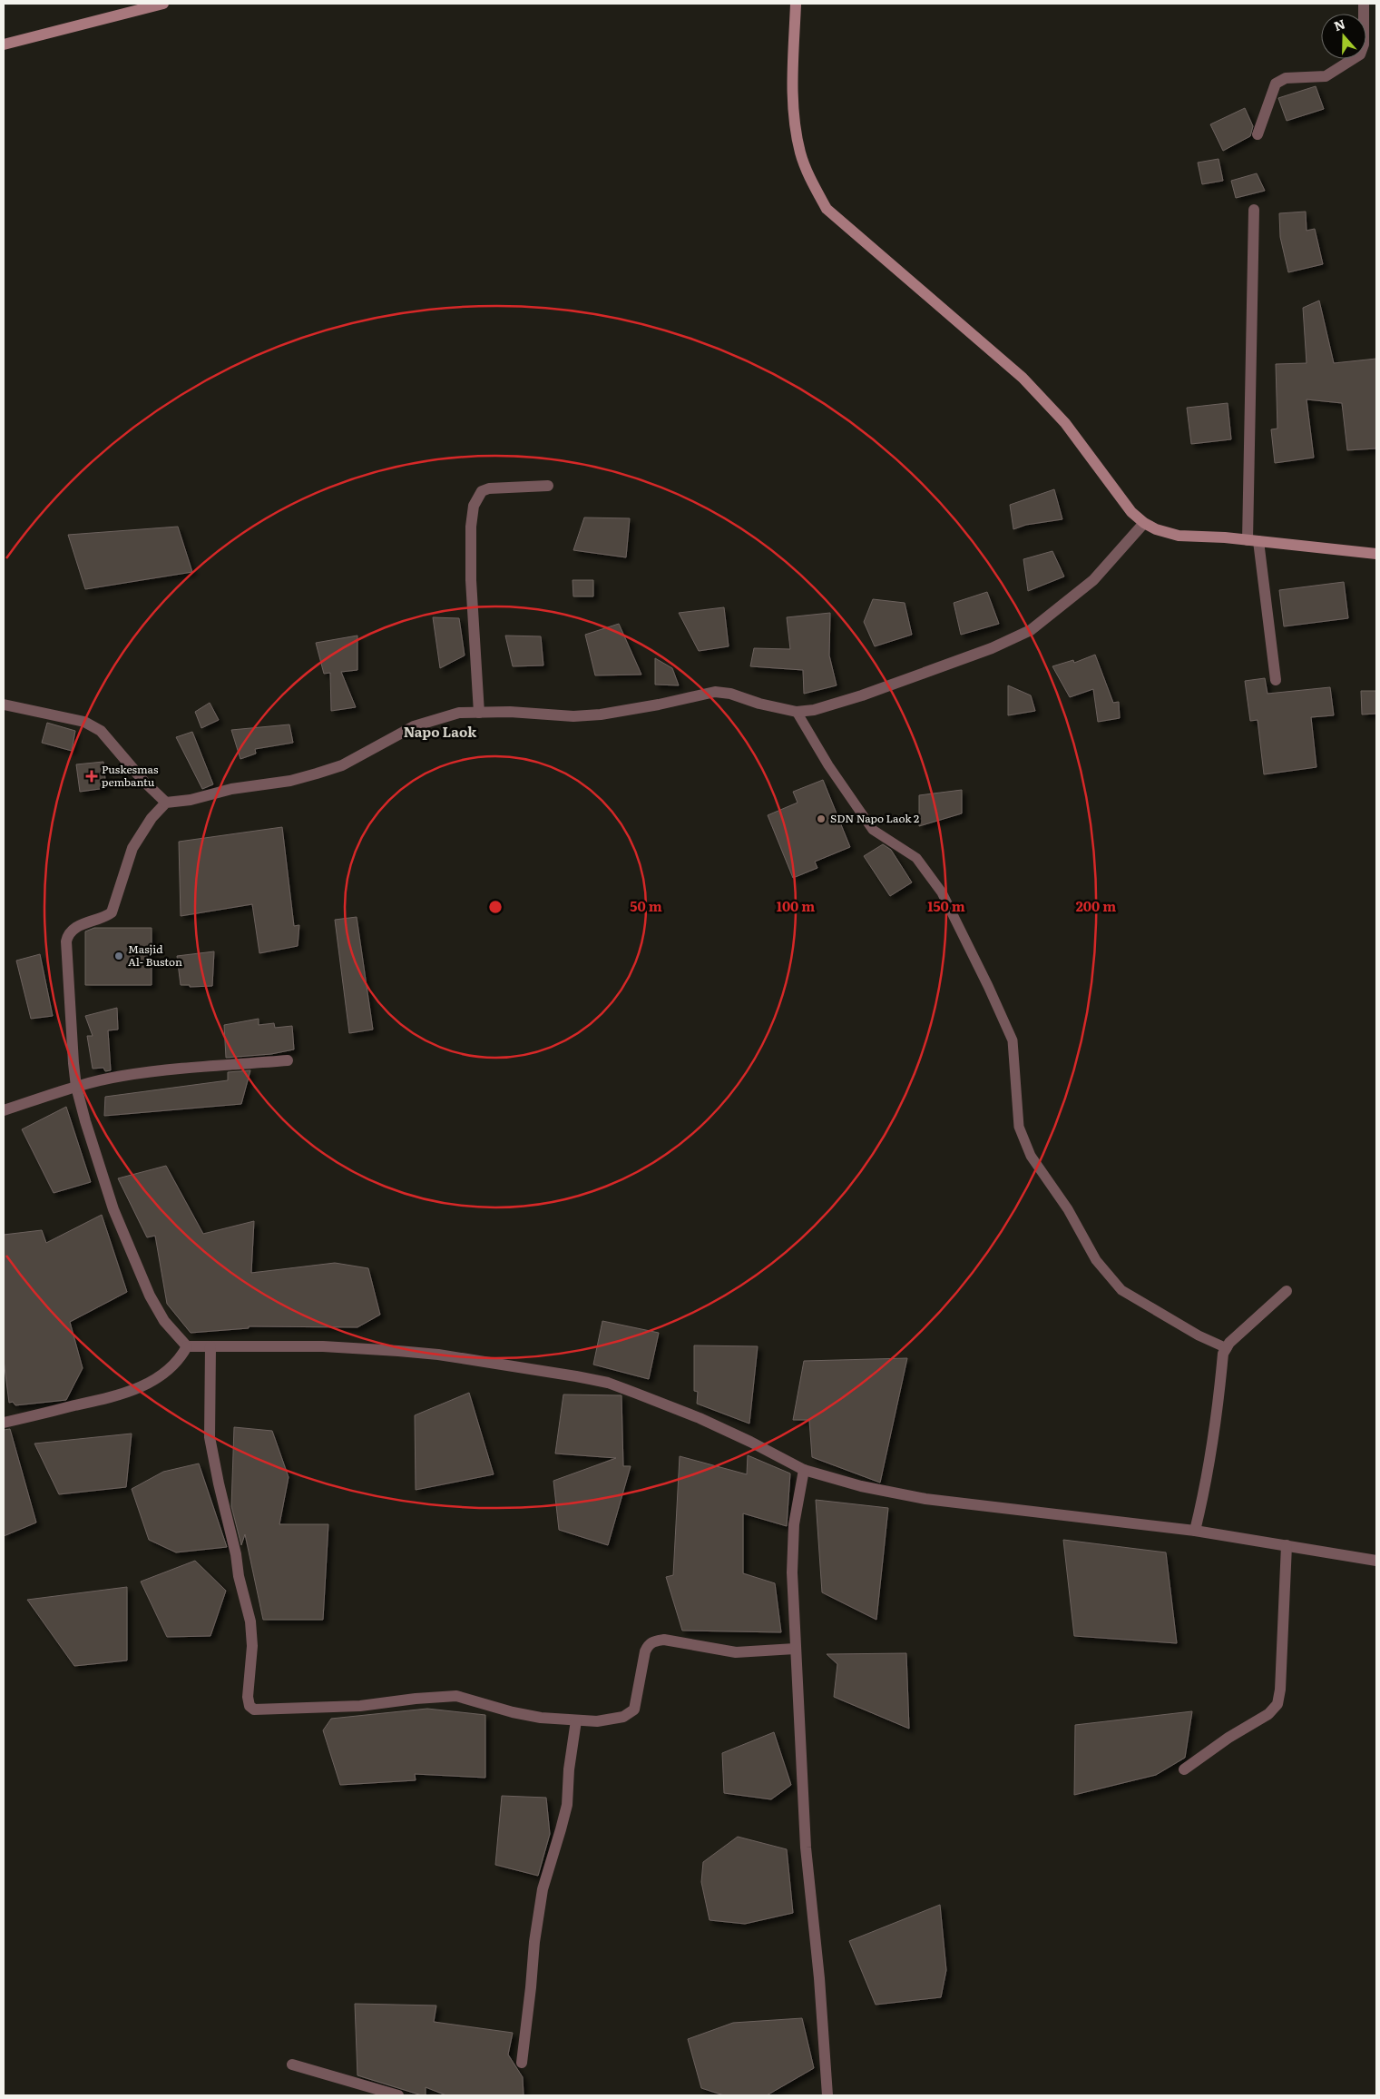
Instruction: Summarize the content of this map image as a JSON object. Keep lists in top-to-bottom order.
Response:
{
  "districts": ["Napo Laok"],
  "places": {
    "health": ["Puskesmas pembantu"],
    "other": ["SDN Napo Laok 2", "Masjid Al- Buston"]
  },
  "north": "top",
  "rings": [
    "50 m",
    "100 m",
    "150 m",
    "200 m"
  ]
}
